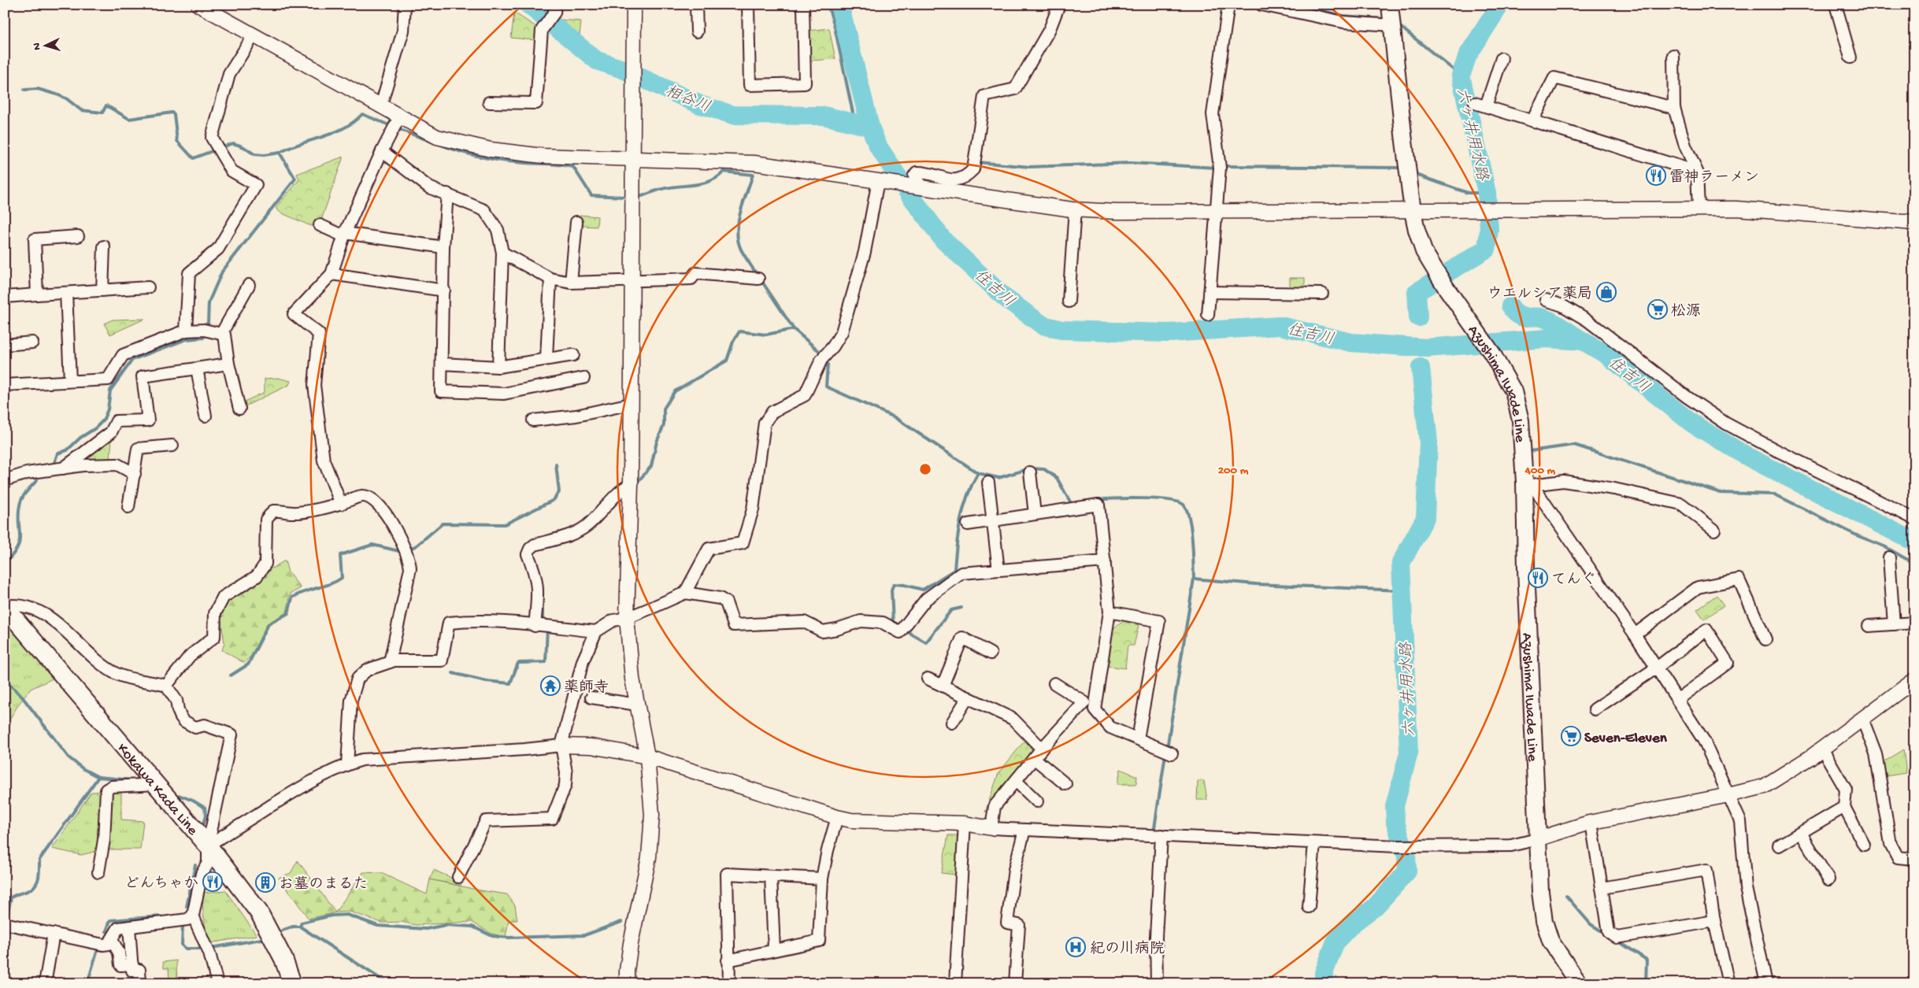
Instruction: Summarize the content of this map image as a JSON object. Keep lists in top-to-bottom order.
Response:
{
  "streets": {
    "main road": ["Azushima Iwade Line", "Kokawa Kada Line"]
  },
  "water": ["相谷川", "六ヶ井用水路", "住吉川"],
  "places": {
    "restaurant": ["雷神ラーメン", "てんぐ", "どんちゃか"],
    "shop": ["ウエルシア薬局"],
    "supermarket": ["松源", "Seven-Eleven"],
    "temple": ["薬師寺"],
    "building": ["お墓のまるた"],
    "hospital": ["紀の川病院"]
  },
  "north": "left",
  "rings": ["200 m", "400 m"]
}
